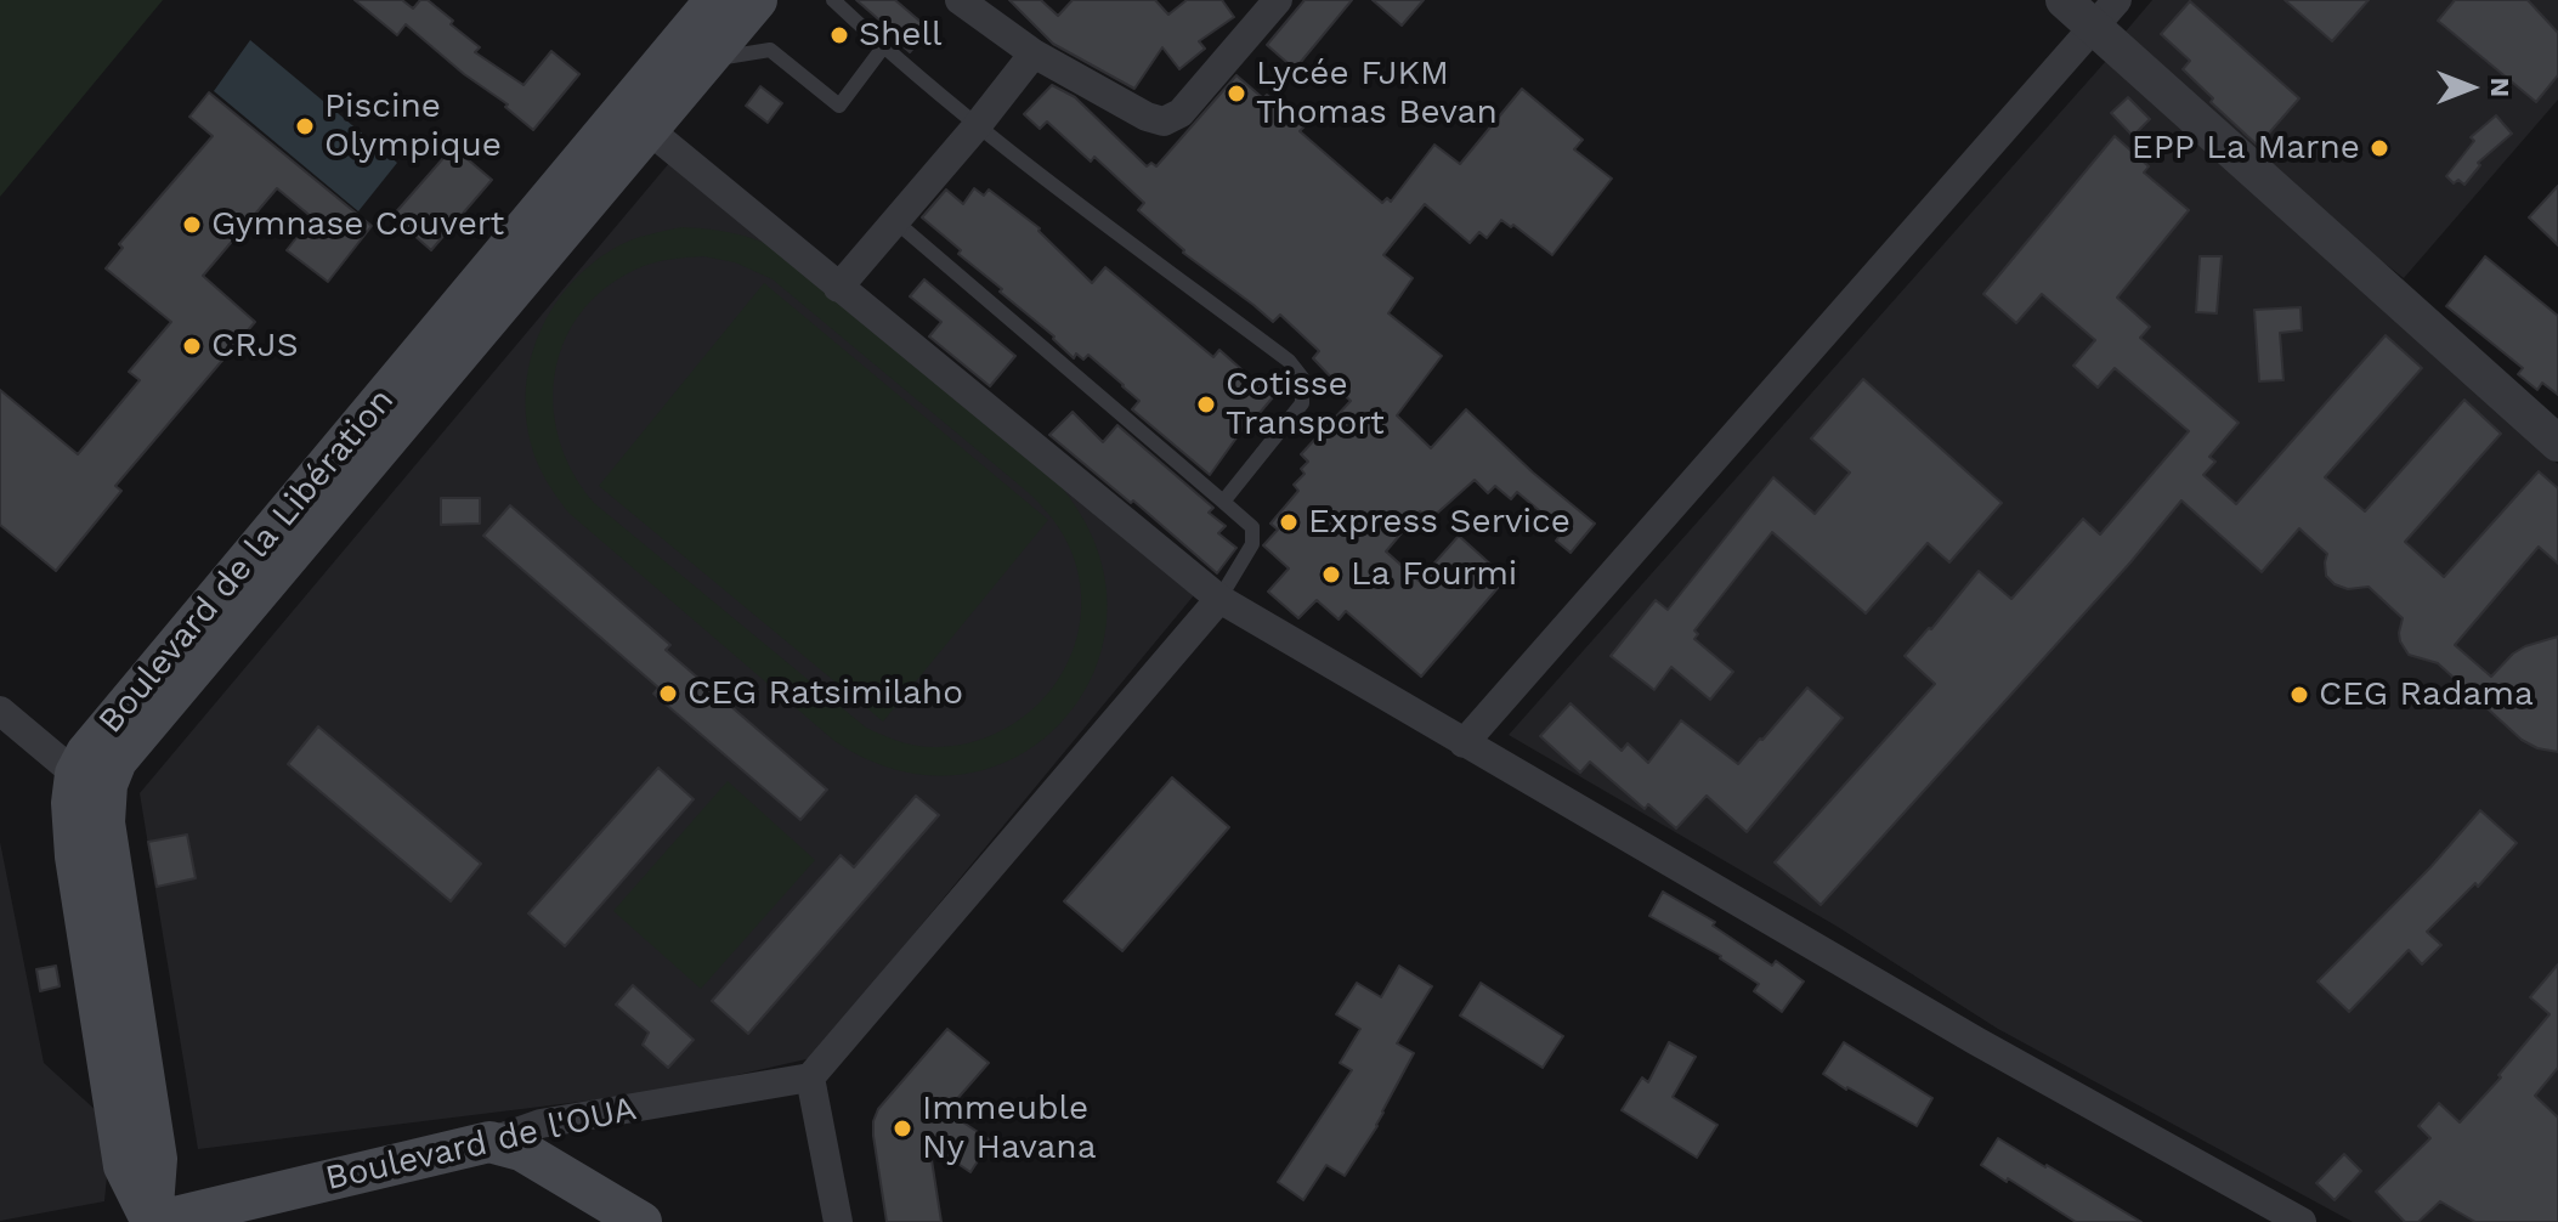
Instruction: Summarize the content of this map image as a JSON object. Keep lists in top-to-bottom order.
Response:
{
  "streets": {
    "main road": ["Boulevard de la Libération", "Boulevard de l'OUA"]
  },
  "crossings": [
    ["Boulevard de la Libération", "Boulevard de l'OUA"]
  ],
  "places": [
    "Shell",
    "Lycée FJKM Thomas Bevan",
    "Piscine Olympique",
    "EPP La Marne",
    "Gymnase Couvert",
    "CRJS",
    "Cotisse Transport",
    "Express Service",
    "La Fourmi",
    "CEG Ratsimilaho",
    "CEG Radama",
    "Immeuble Ny Havana"
  ],
  "north": "right"
}
